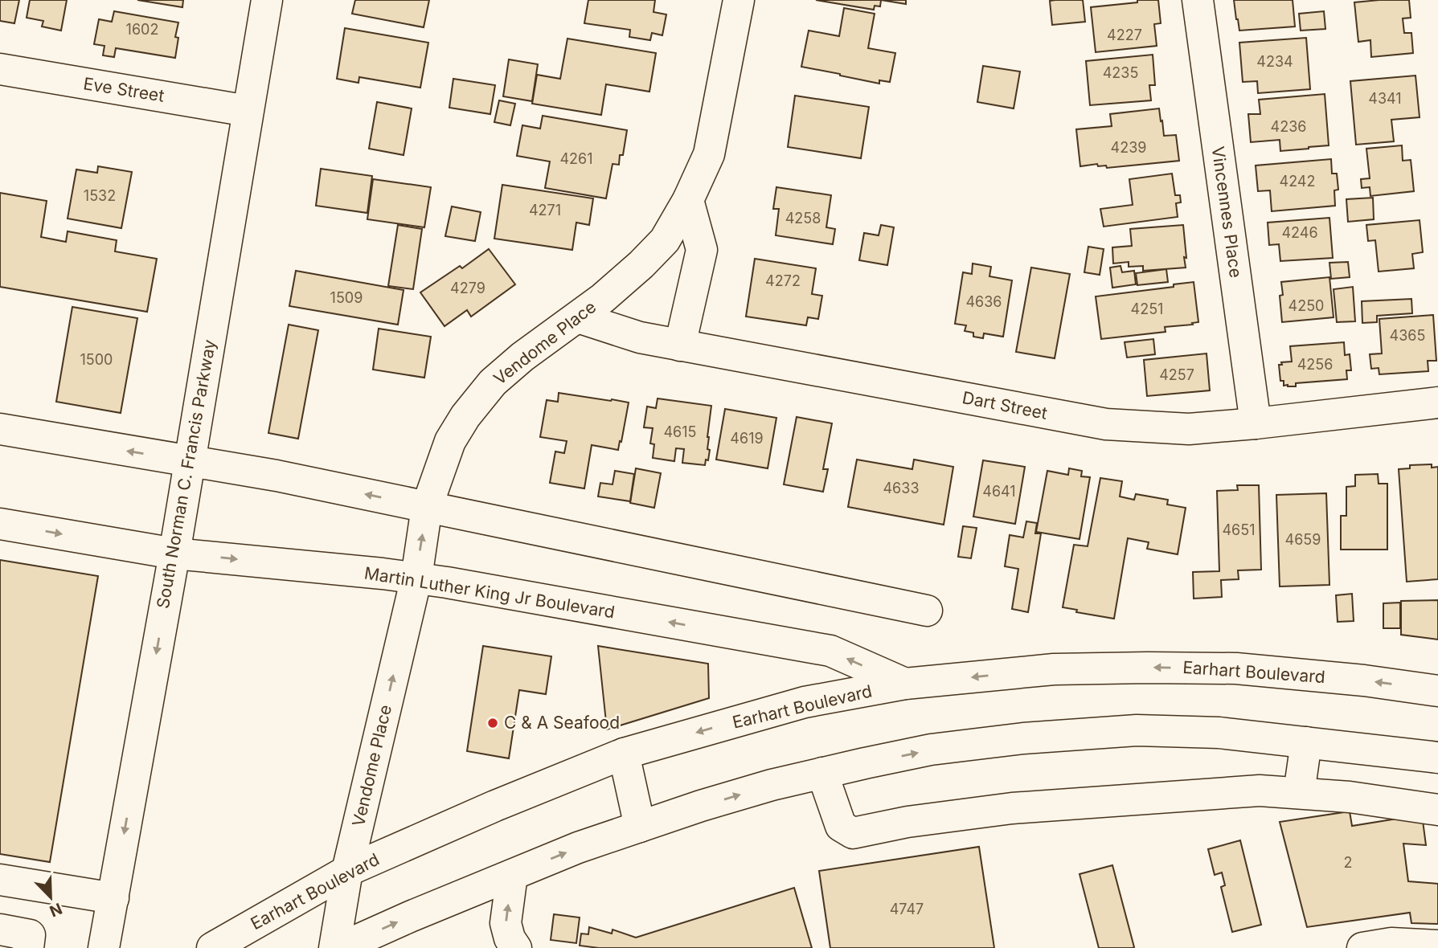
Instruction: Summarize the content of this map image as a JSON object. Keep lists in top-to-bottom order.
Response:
{
  "streets": {
    "street": [
      "Eve Street",
      "Vincennes Place",
      "Vendome Place",
      "Dart Street",
      "South Norman C. Francis Parkway",
      "Martin Luther King Jr Boulevard",
      "Earhart Boulevard"
    ]
  },
  "crossings": [
    ["Eve Street", "South Norman C. Francis Parkway"],
    ["Vincennes Place", "Dart Street"],
    ["Vendome Place", "Dart Street"],
    ["Vendome Place", "Martin Luther King Jr Boulevard"],
    ["Vendome Place", "Earhart Boulevard"],
    ["South Norman C. Francis Parkway", "Martin Luther King Jr Boulevard"],
    ["Martin Luther King Jr Boulevard", "Earhart Boulevard"]
  ],
  "one_way": ["Vendome Place", "South Norman C. Francis Parkway"],
  "places": ["C & A Seafood"],
  "house_numbers": [
    "1602",
    "4227",
    "4234",
    "4235",
    "4341",
    "4236",
    "4239",
    "4261",
    "4242",
    "1532",
    "4271",
    "4258",
    "4246",
    "4272",
    "4279",
    "1509",
    "4636",
    "4250",
    "4251",
    "4365",
    "1500",
    "4256",
    "4257",
    "4615",
    "4619",
    "4633",
    "4641",
    "4651",
    "4659",
    "2",
    "4747"
  ],
  "north": "bottom right"
}
